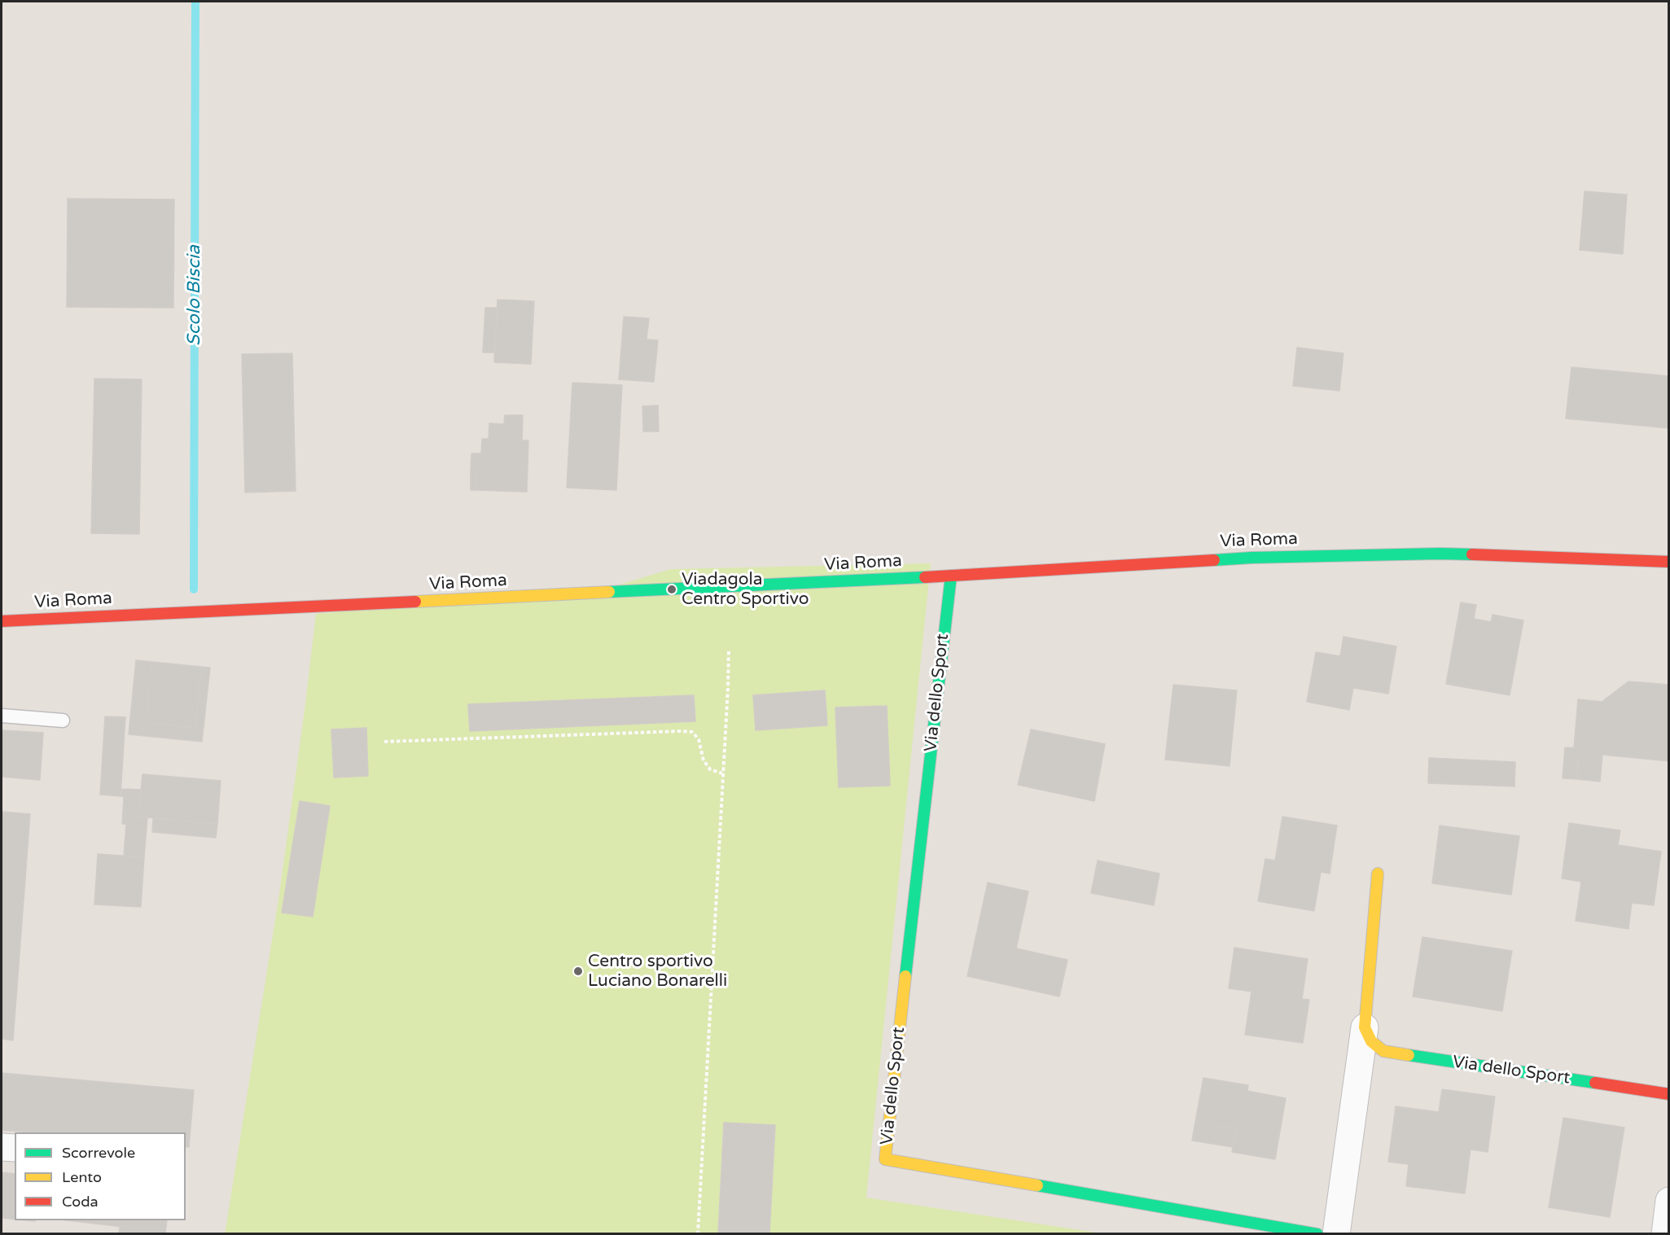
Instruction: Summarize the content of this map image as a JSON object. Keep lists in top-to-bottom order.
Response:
{
  "streets": {
    "main road": ["Via Roma", "Via dello Sport"]
  },
  "crossings": [
    ["Via Roma", "Via dello Sport"]
  ],
  "water": ["Scolo Biscia"],
  "places": ["Viadagola Centro Sportivo", "Centro sportivo Luciano Bonarelli"],
  "legend": ["Scorrevole", "Lento", "Coda"]
}
